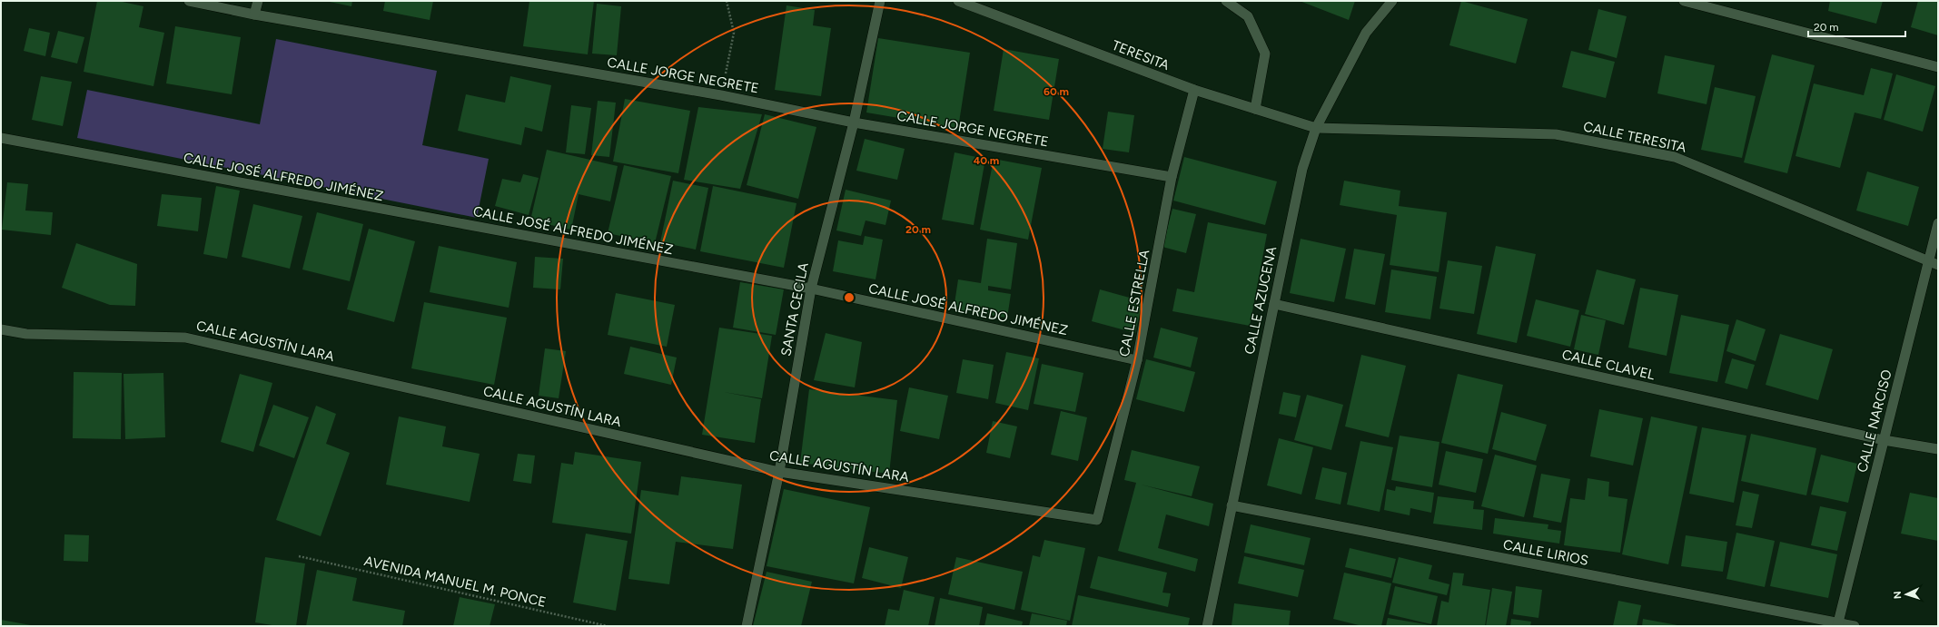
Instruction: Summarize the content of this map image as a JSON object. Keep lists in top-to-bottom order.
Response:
{
  "streets": {
    "street": [
      "TERESITA",
      "CALLE JORGE NEGRETE",
      "CALLE TERESITA",
      "CALLE JOSÉ ALFREDO JIMÉNEZ",
      "CALLE AZUCENA",
      "CALLE ESTRELLA",
      "SANTA CECILA",
      "CALLE AGUSTÍN LARA",
      "CALLE CLAVEL",
      "CALLE NARCISO",
      "CALLE LIRIOS"
    ],
    "path": ["AVENIDA MANUEL M. PONCE"]
  },
  "crossings": [
    ["TERESITA", "CALLE TERESITA"],
    ["TERESITA", "CALLE AZUCENA"],
    ["TERESITA", "CALLE ESTRELLA"],
    ["CALLE JORGE NEGRETE", "CALLE ESTRELLA"],
    ["CALLE JORGE NEGRETE", "SANTA CECILA"],
    ["CALLE TERESITA", "CALLE AZUCENA"],
    ["CALLE TERESITA", "CALLE NARCISO"],
    ["CALLE JOSÉ ALFREDO JIMÉNEZ", "CALLE ESTRELLA"],
    ["CALLE JOSÉ ALFREDO JIMÉNEZ", "SANTA CECILA"],
    ["CALLE AZUCENA", "CALLE CLAVEL"],
    ["CALLE AZUCENA", "CALLE LIRIOS"],
    ["CALLE ESTRELLA", "CALLE AGUSTÍN LARA"],
    ["SANTA CECILA", "CALLE AGUSTÍN LARA"],
    ["CALLE CLAVEL", "CALLE NARCISO"],
    ["CALLE NARCISO", "CALLE LIRIOS"]
  ],
  "scale_bar": "20 m",
  "north": "left",
  "rings": ["60 m", "40 m", "20 m"]
}
